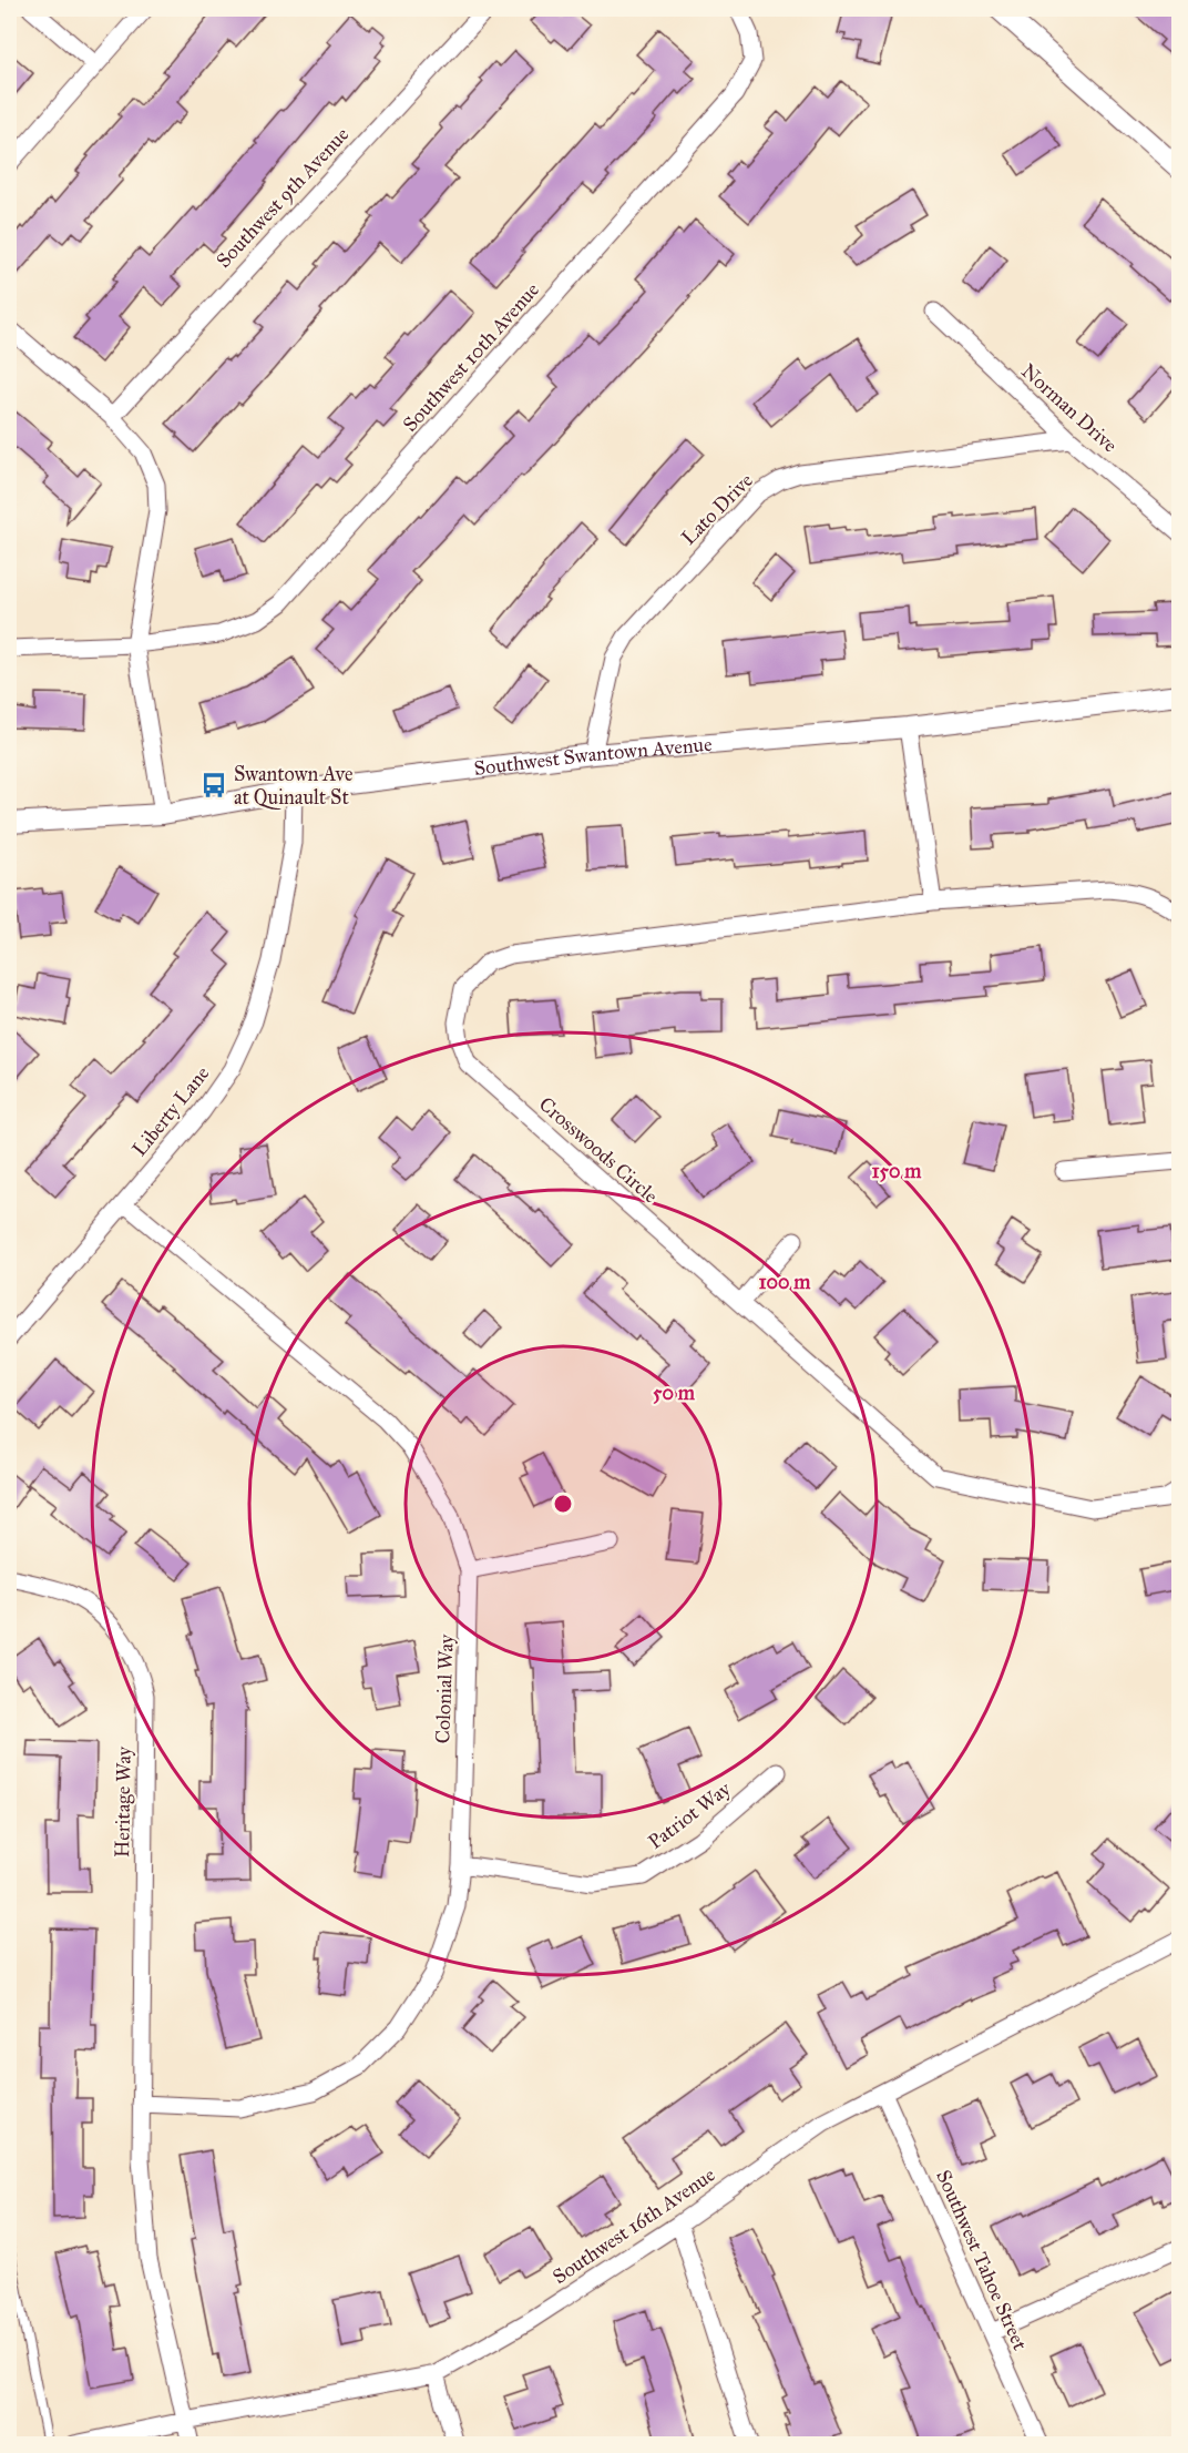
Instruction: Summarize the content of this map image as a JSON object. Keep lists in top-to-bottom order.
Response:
{
  "streets": {
    "street": [
      "Southwest 9th Avenue",
      "Southwest 10th Avenue",
      "Norman Drive",
      "Lato Drive",
      "Southwest Swantown Avenue",
      "Liberty Lane",
      "Crosswoods Circle",
      "Colonial Way",
      "Heritage Way",
      "Patriot Way",
      "Southwest 16th Avenue",
      "Southwest Tahoe Street"
    ]
  },
  "crossings": [
    ["Norman Drive", "Lato Drive"],
    ["Lato Drive", "Southwest Swantown Avenue"],
    ["Southwest Swantown Avenue", "Liberty Lane"],
    ["Liberty Lane", "Colonial Way"],
    ["Colonial Way", "Heritage Way"],
    ["Colonial Way", "Patriot Way"],
    ["Heritage Way", "Southwest 16th Avenue"],
    ["Southwest 16th Avenue", "Southwest Tahoe Street"]
  ],
  "places": {
    "bus stop": ["Swantown Ave at Quinault St"]
  },
  "rings": ["150 m", "100 m", "50 m"]
}
